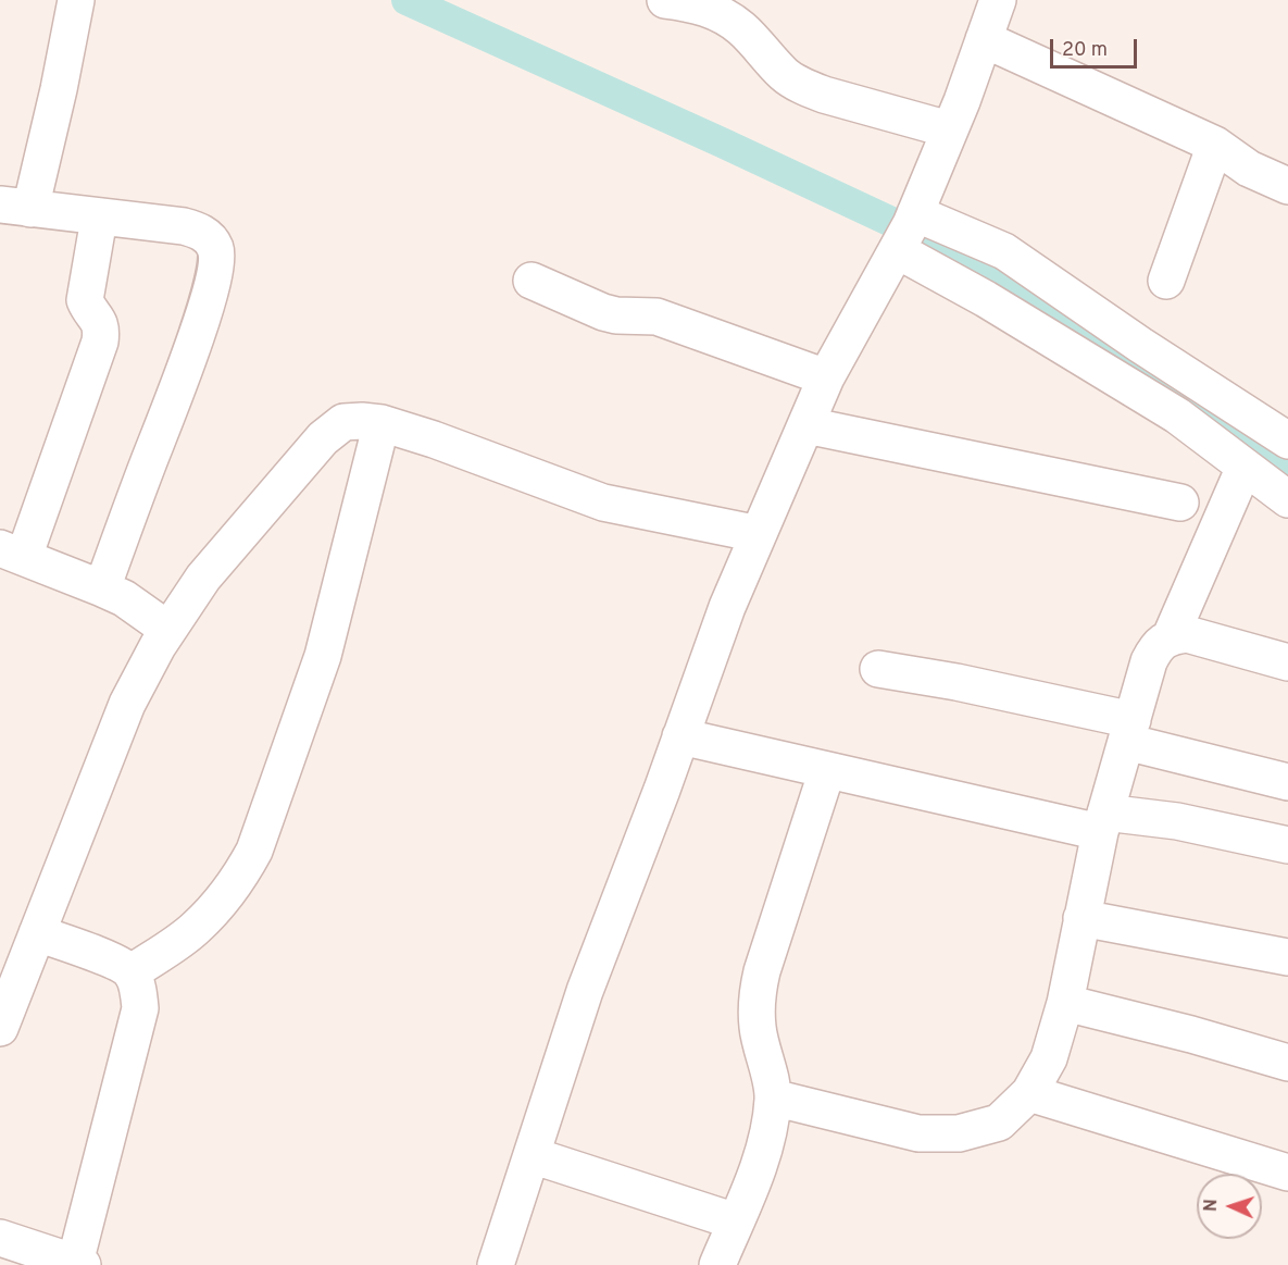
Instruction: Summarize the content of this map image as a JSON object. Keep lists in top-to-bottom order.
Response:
{
  "scale_bar": "20 m",
  "north": "left"
}
